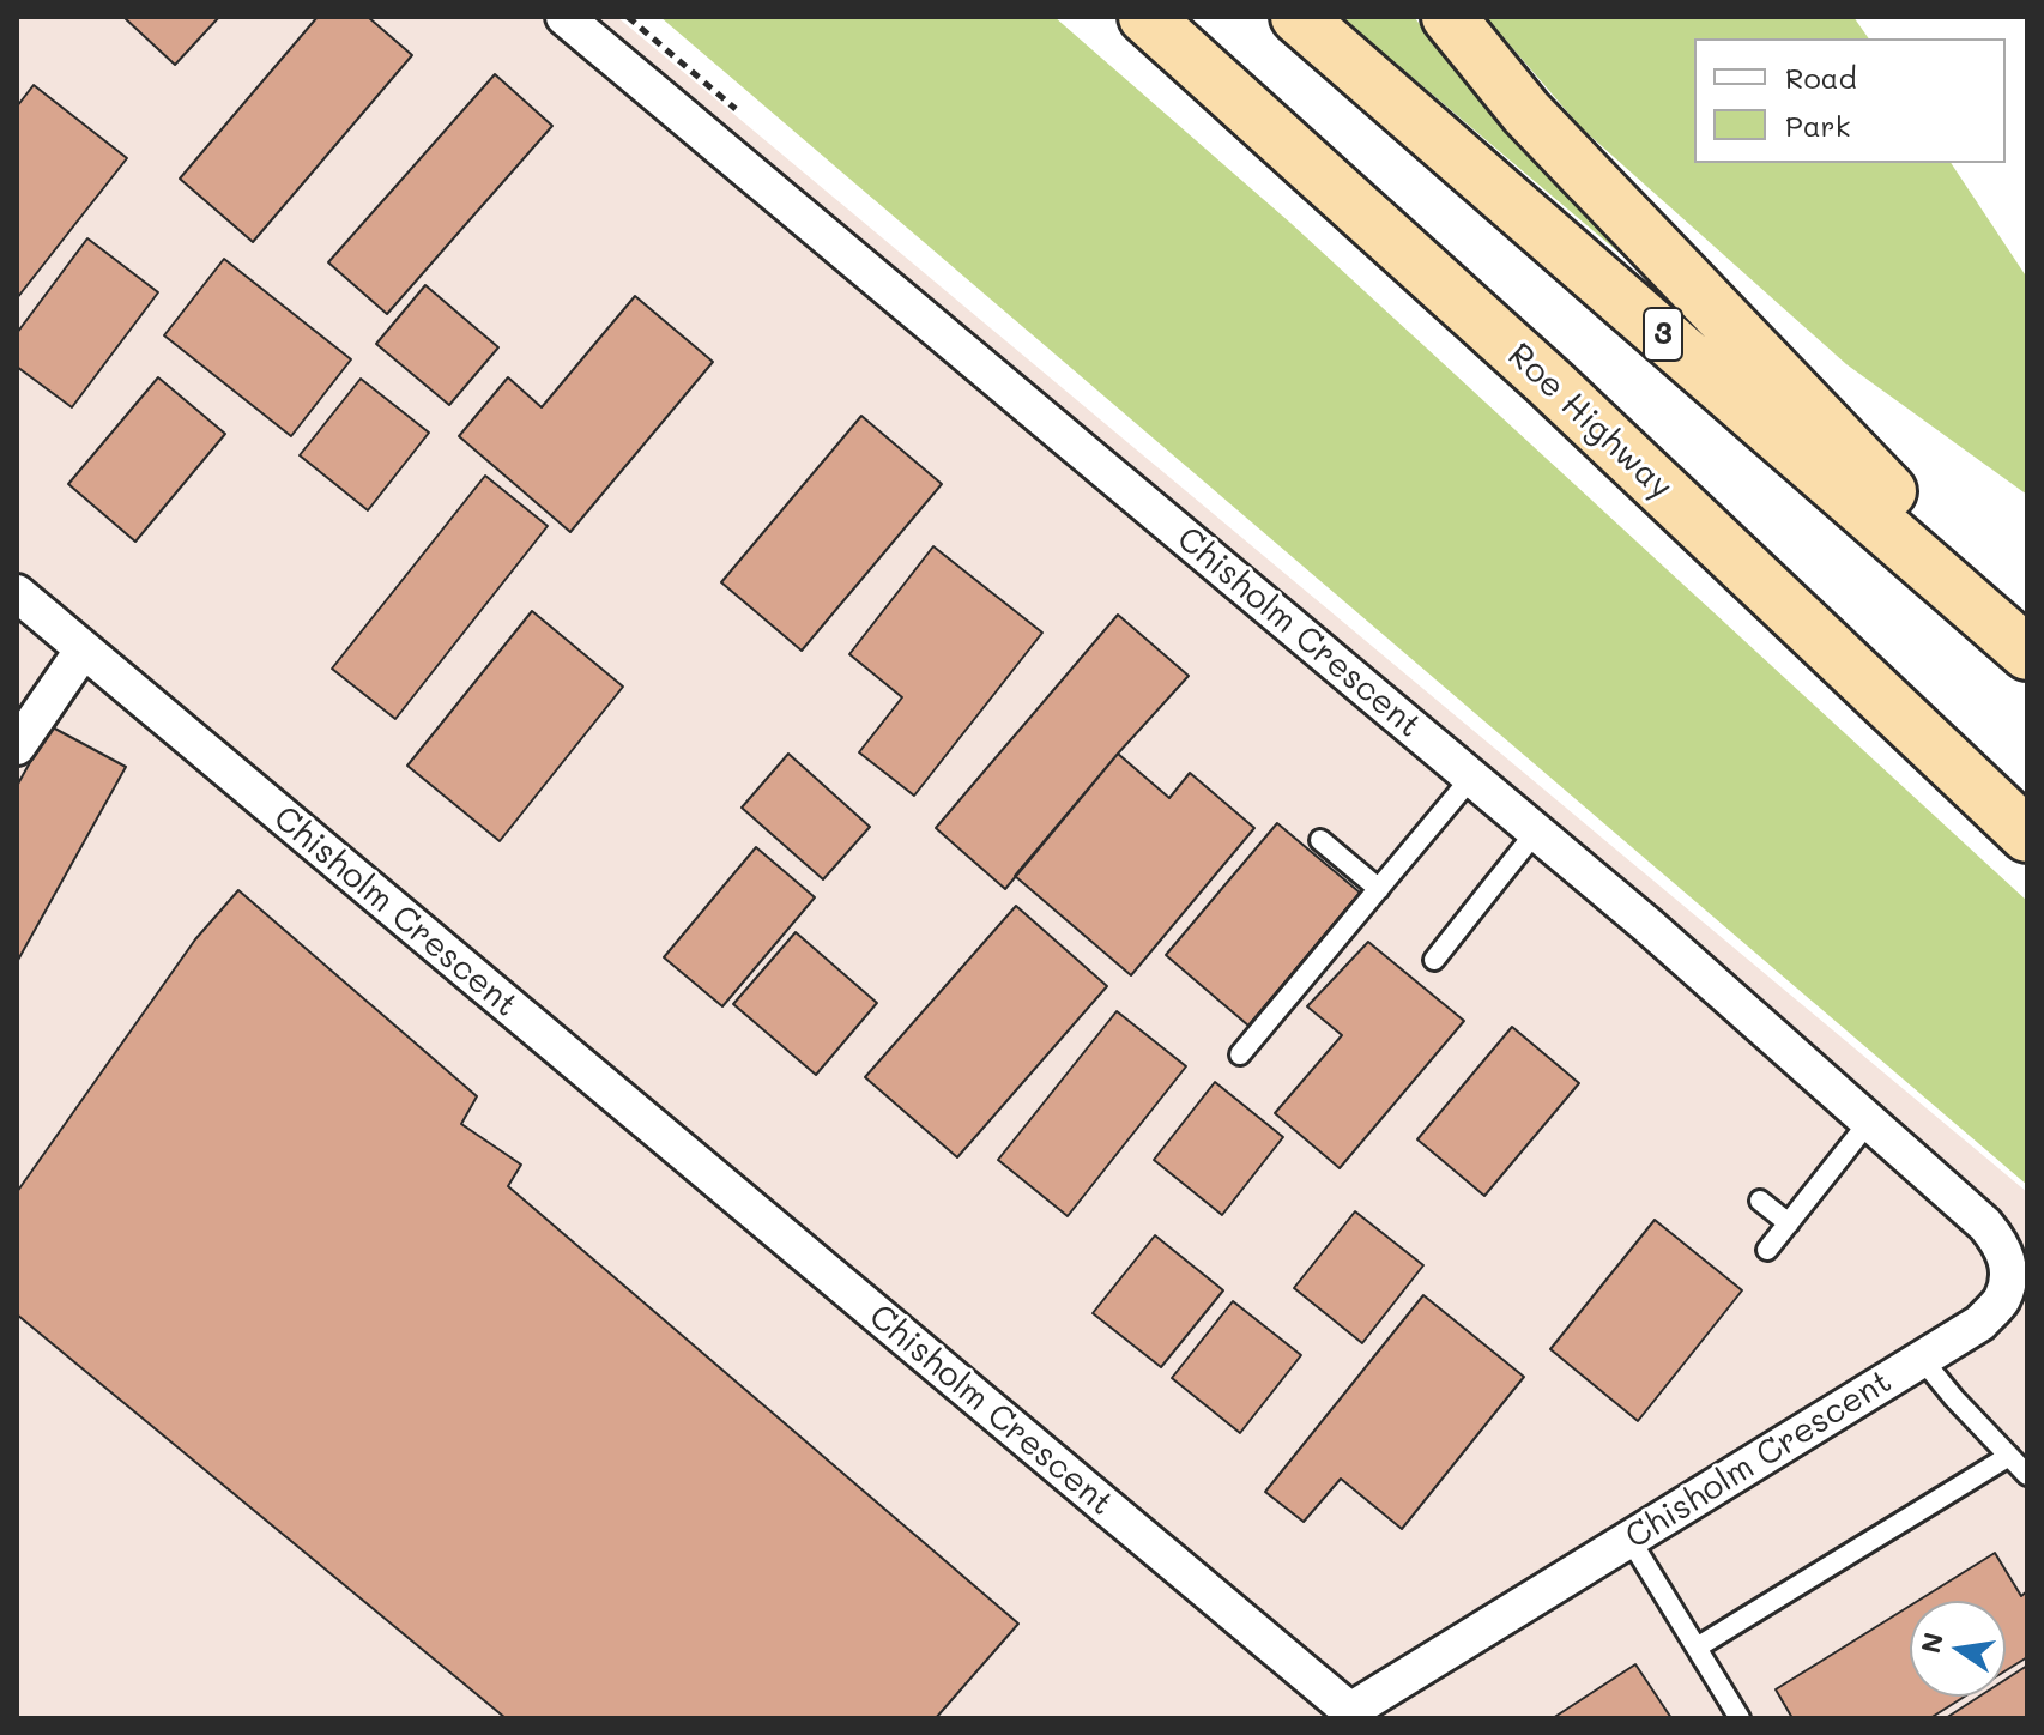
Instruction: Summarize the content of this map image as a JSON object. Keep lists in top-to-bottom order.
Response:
{
  "streets": {
    "highway": ["3", "Roe Highway"],
    "street": ["Chisholm Crescent"]
  },
  "legend": ["Road", "Park"],
  "north": "left"
}
